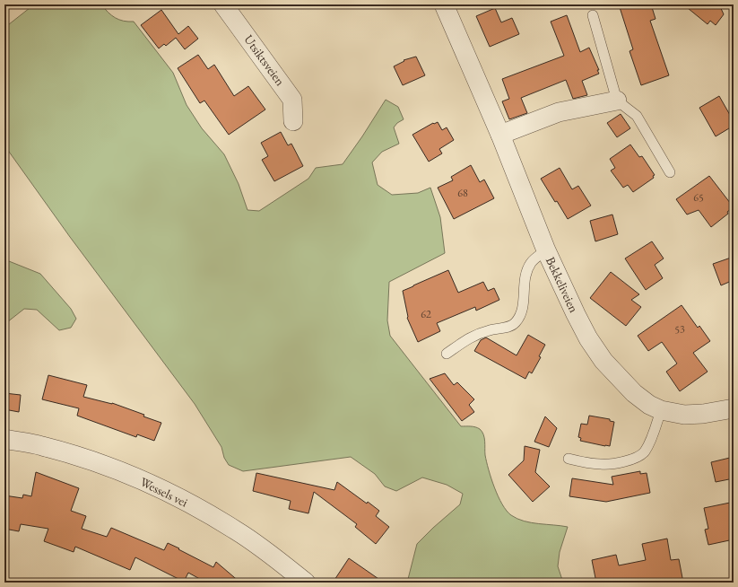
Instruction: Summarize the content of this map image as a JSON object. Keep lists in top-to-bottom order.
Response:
{
  "streets": {
    "street": ["Utsiktsveien", "Bekkeliveien", "Wessels vei"]
  },
  "house_numbers": [
    "68",
    "65",
    "62",
    "53"
  ]
}
